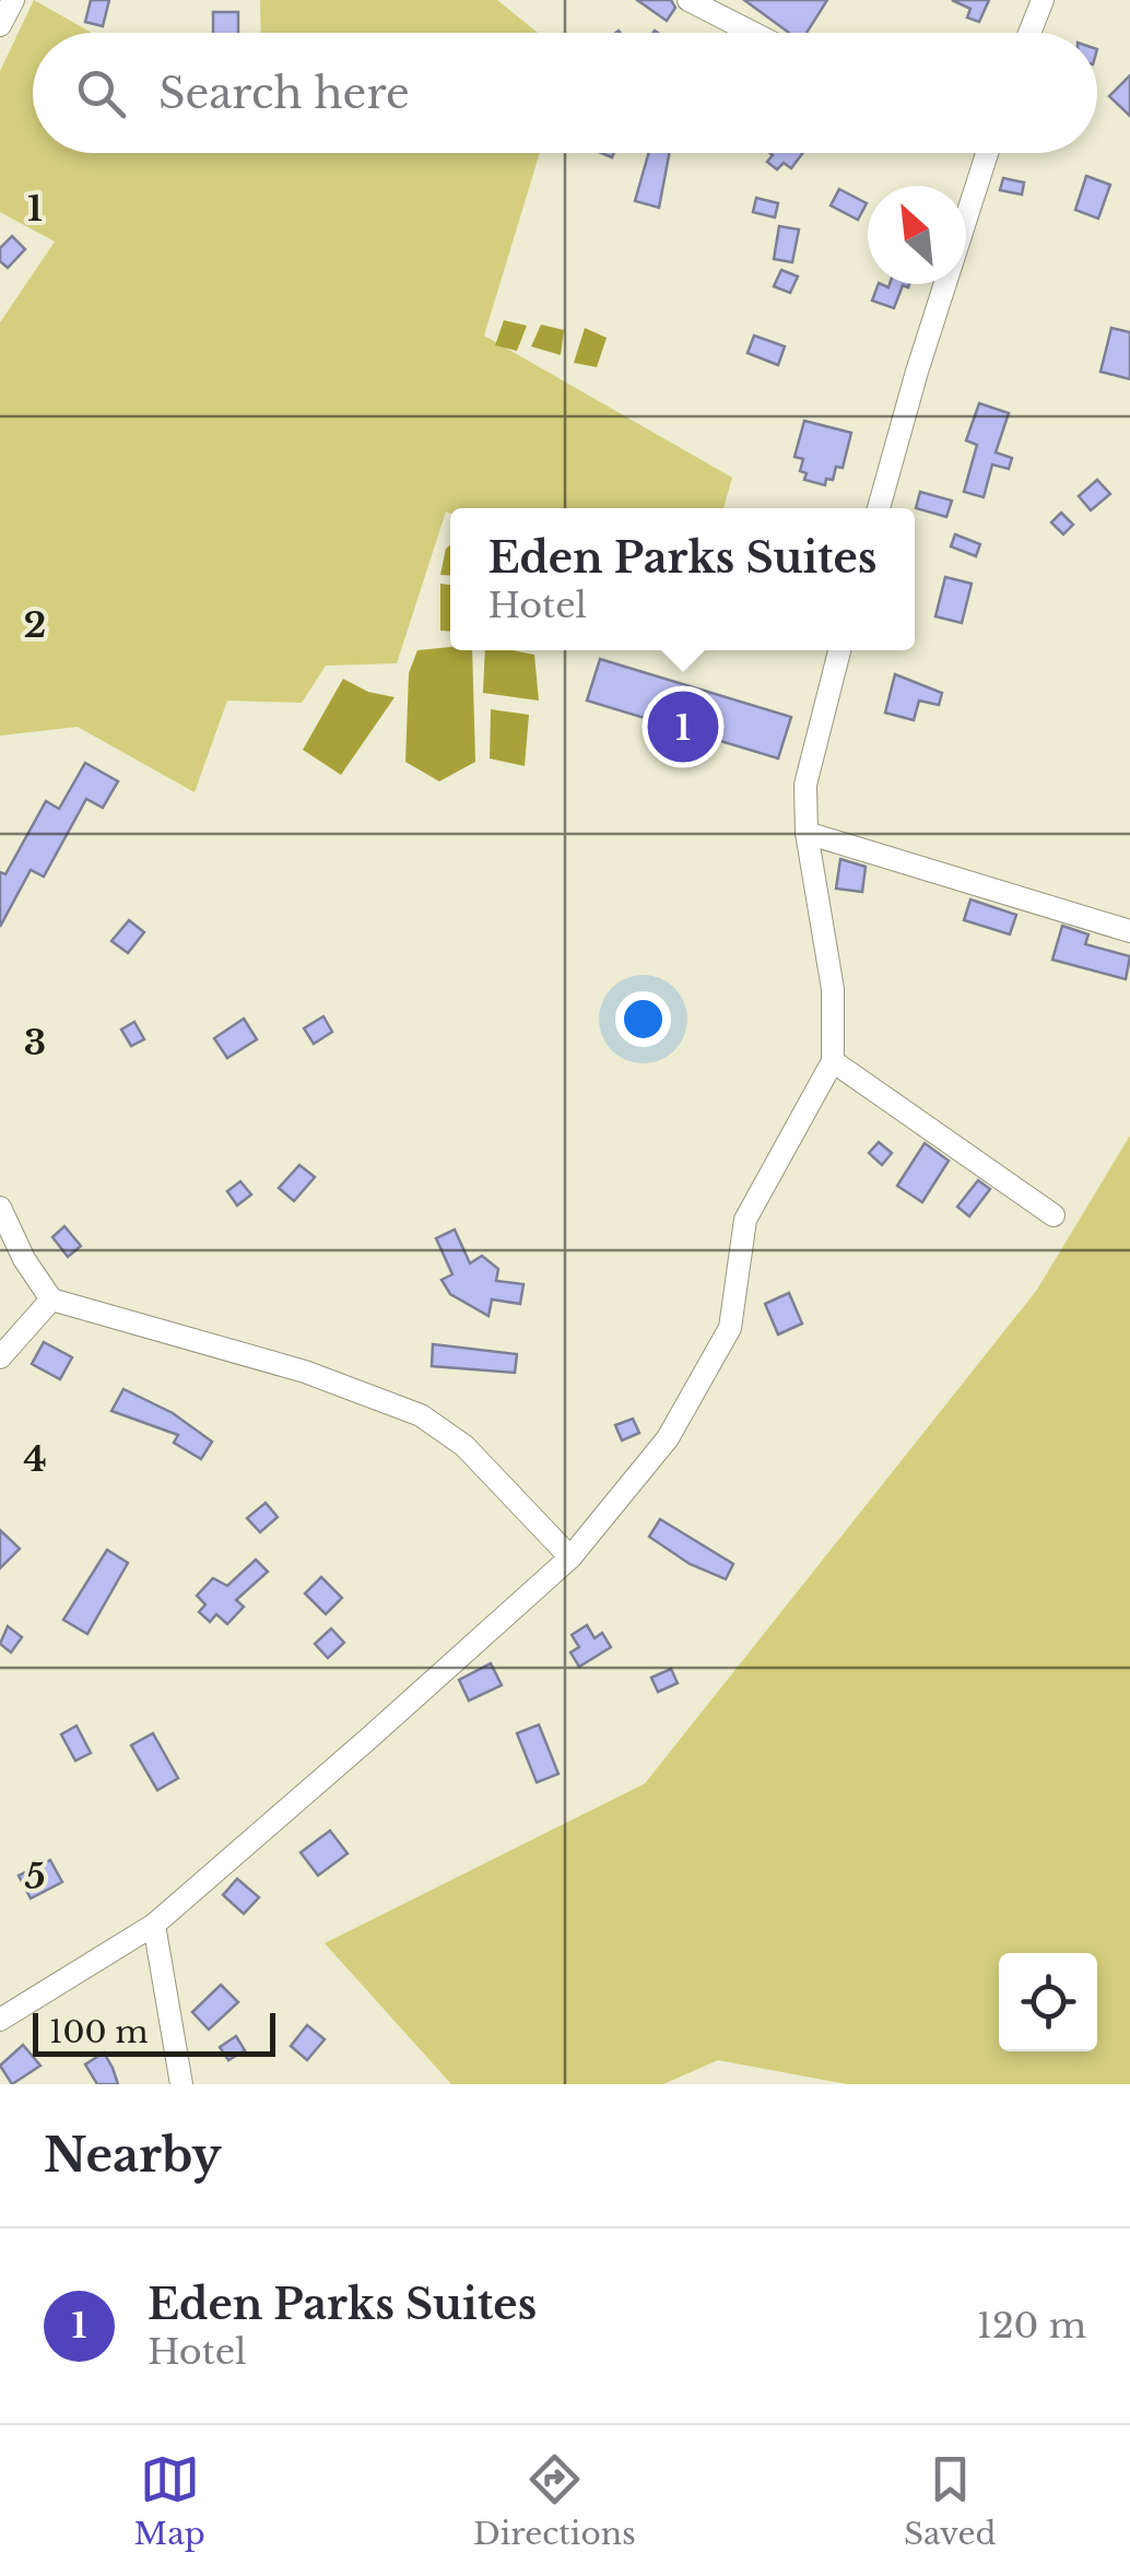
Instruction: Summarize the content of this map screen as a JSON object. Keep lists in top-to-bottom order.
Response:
{
  "scale_bar": "100 m",
  "north": "top left",
  "page": {
    "search": "Search here",
    "popup": ["Eden Parks Suites", "Hotel"],
    "pins": "1",
    "scale": "100 m",
    "heading": "Nearby",
    "list": [
      {
        "mark": "1",
        "name": "Eden Parks Suites",
        "note": "Hotel",
        "value": "120 m"
      }
    ],
    "nav": ["Map", "Directions", "Saved"]
  },
  "grid": {
    "rows": [
      "1",
      "2",
      "3",
      "4",
      "5"
    ]
  }
}
